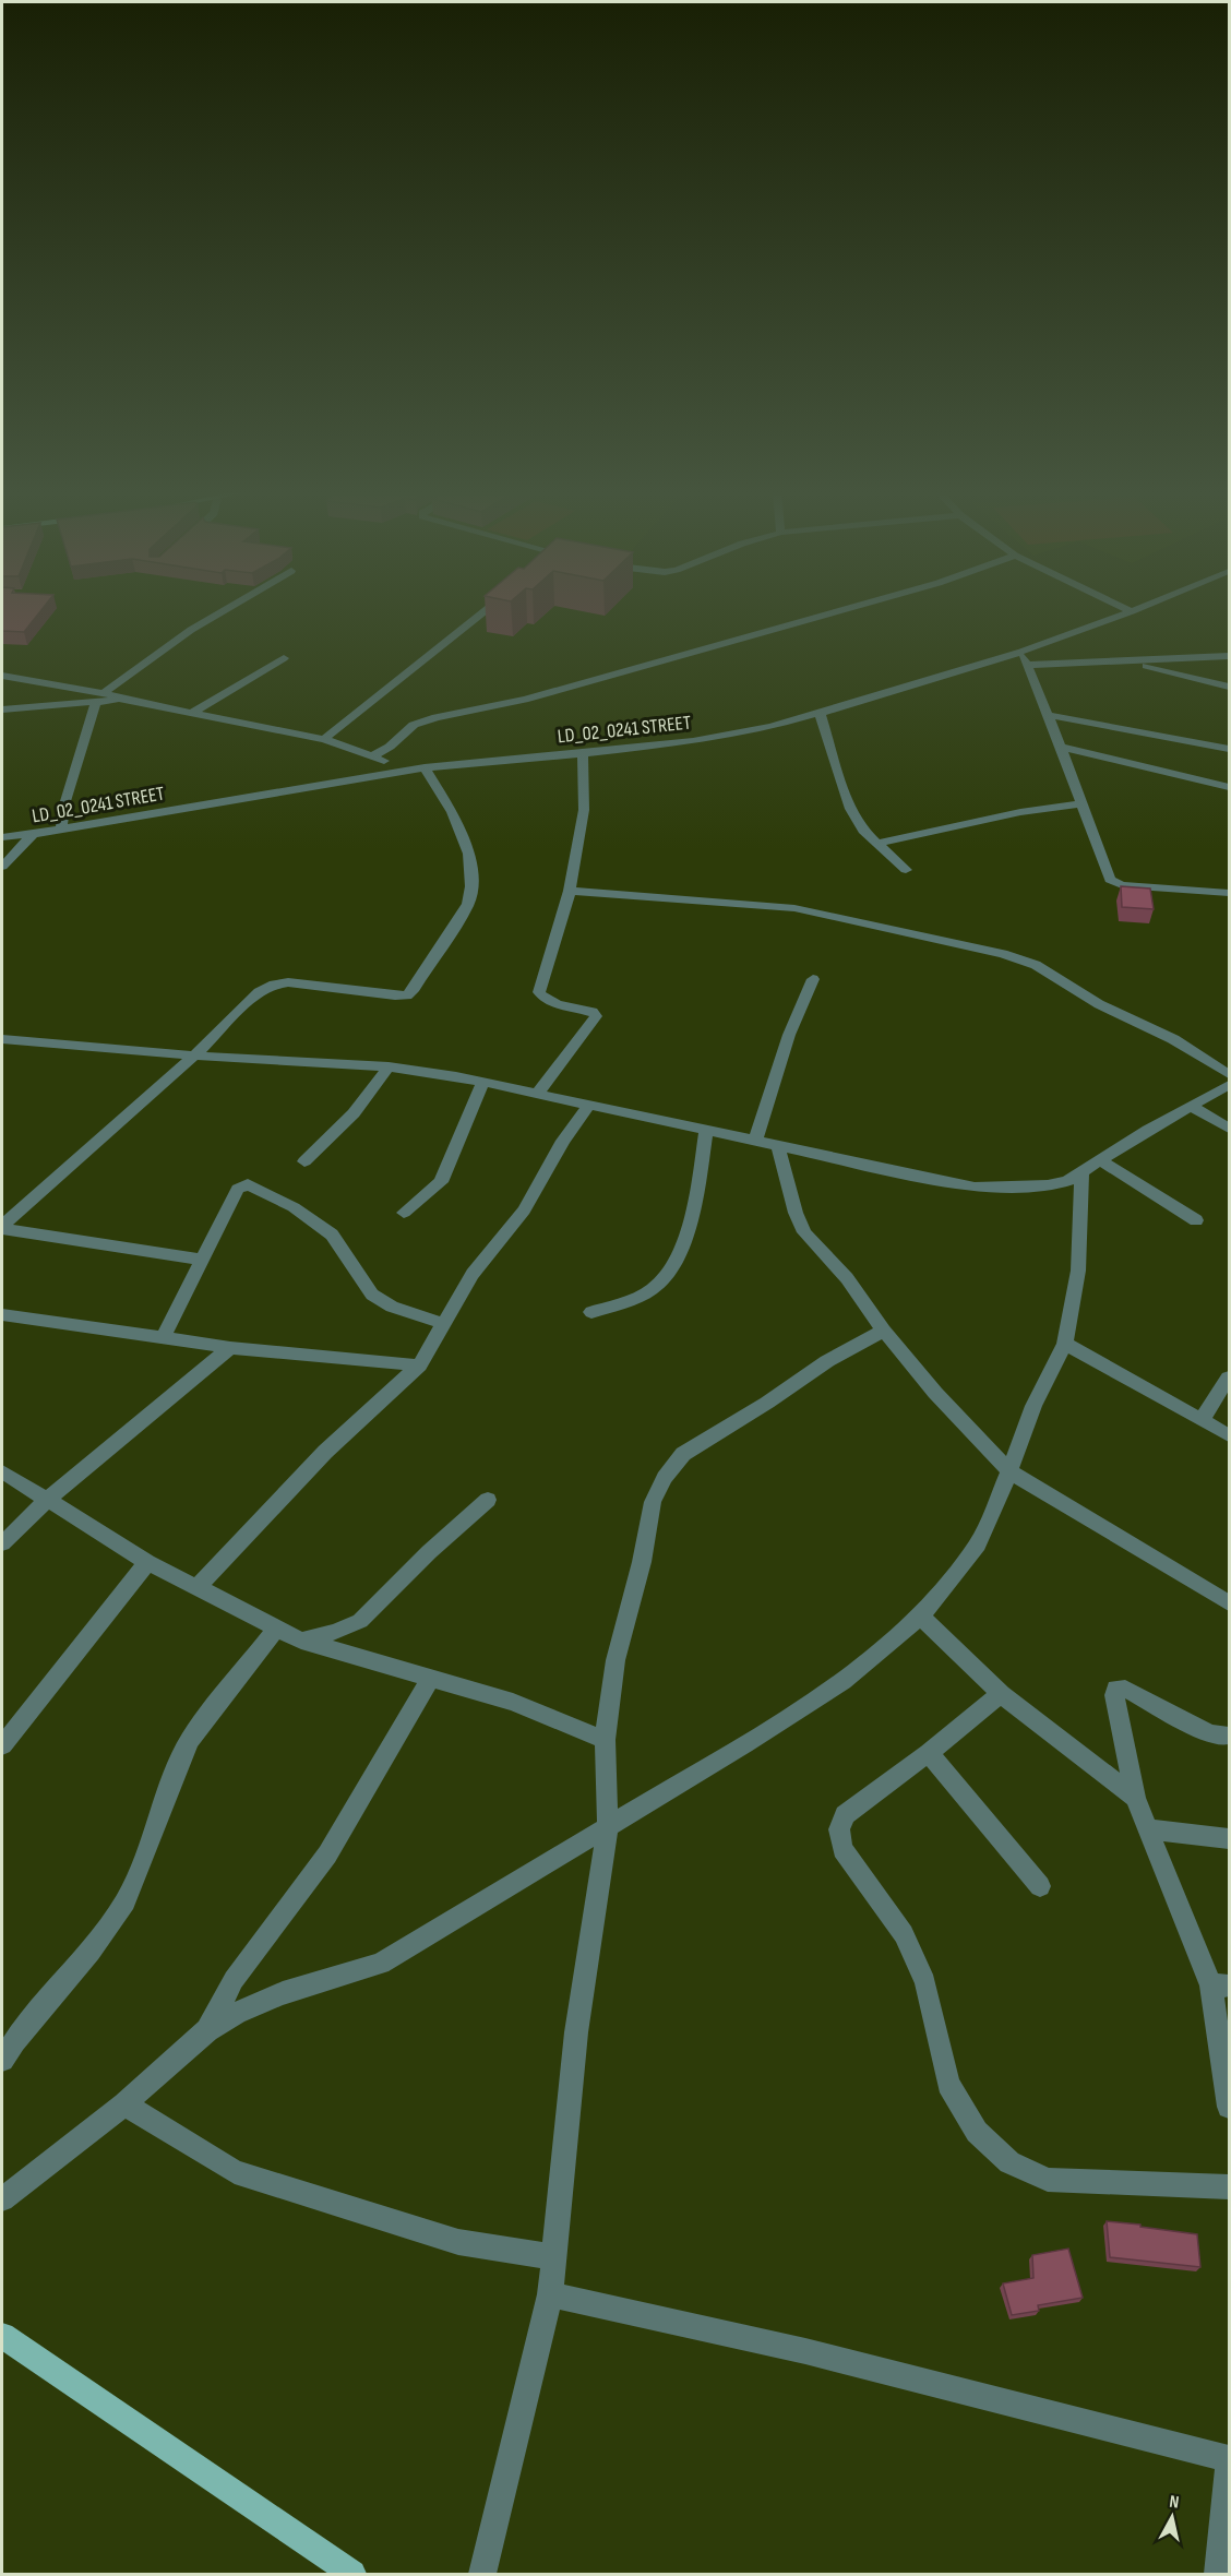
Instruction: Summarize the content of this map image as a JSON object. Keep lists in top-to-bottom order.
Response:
{
  "streets": {
    "street": ["LD_02_0241 STREET"]
  },
  "north": "top"
}
